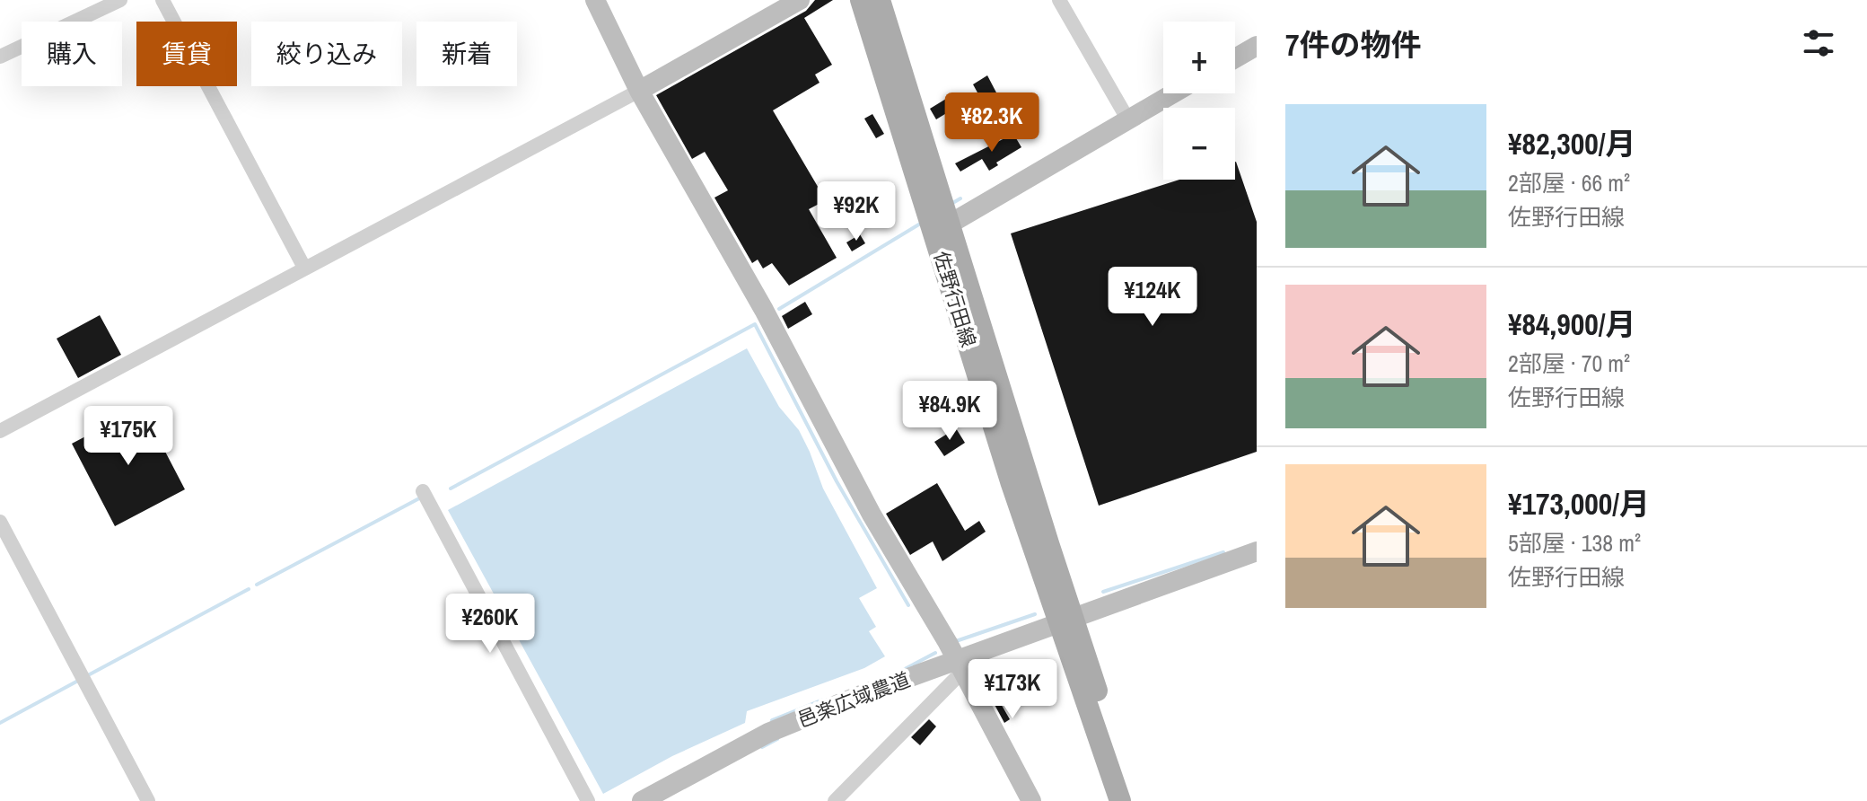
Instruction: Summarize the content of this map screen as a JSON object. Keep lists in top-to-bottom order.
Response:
{
  "streets": {
    "main road": ["佐野行田線"],
    "street": ["邑楽広域農道"]
  },
  "crossings": [
    ["佐野行田線", "邑楽広域農道"]
  ],
  "page": {
    "heading": "7件の物件",
    "map_buttons": ["+", "−"],
    "chip": [
      "購入",
      "賃貸",
      "絞り込み",
      "新着"
    ],
    "list": [
      {
        "name": "¥82,300/月",
        "note": "2部屋 · 66 m² · 佐野行田線"
      },
      {
        "name": "¥84,900/月",
        "note": "2部屋 · 70 m² · 佐野行田線"
      },
      {
        "name": "¥173,000/月",
        "note": "5部屋 · 138 m² · 佐野行田線"
      }
    ],
    "price": [
      "¥82.3K",
      "¥92K",
      "¥124K",
      "¥84.9K",
      "¥175K",
      "¥260K",
      "¥173K"
    ]
  }
}
